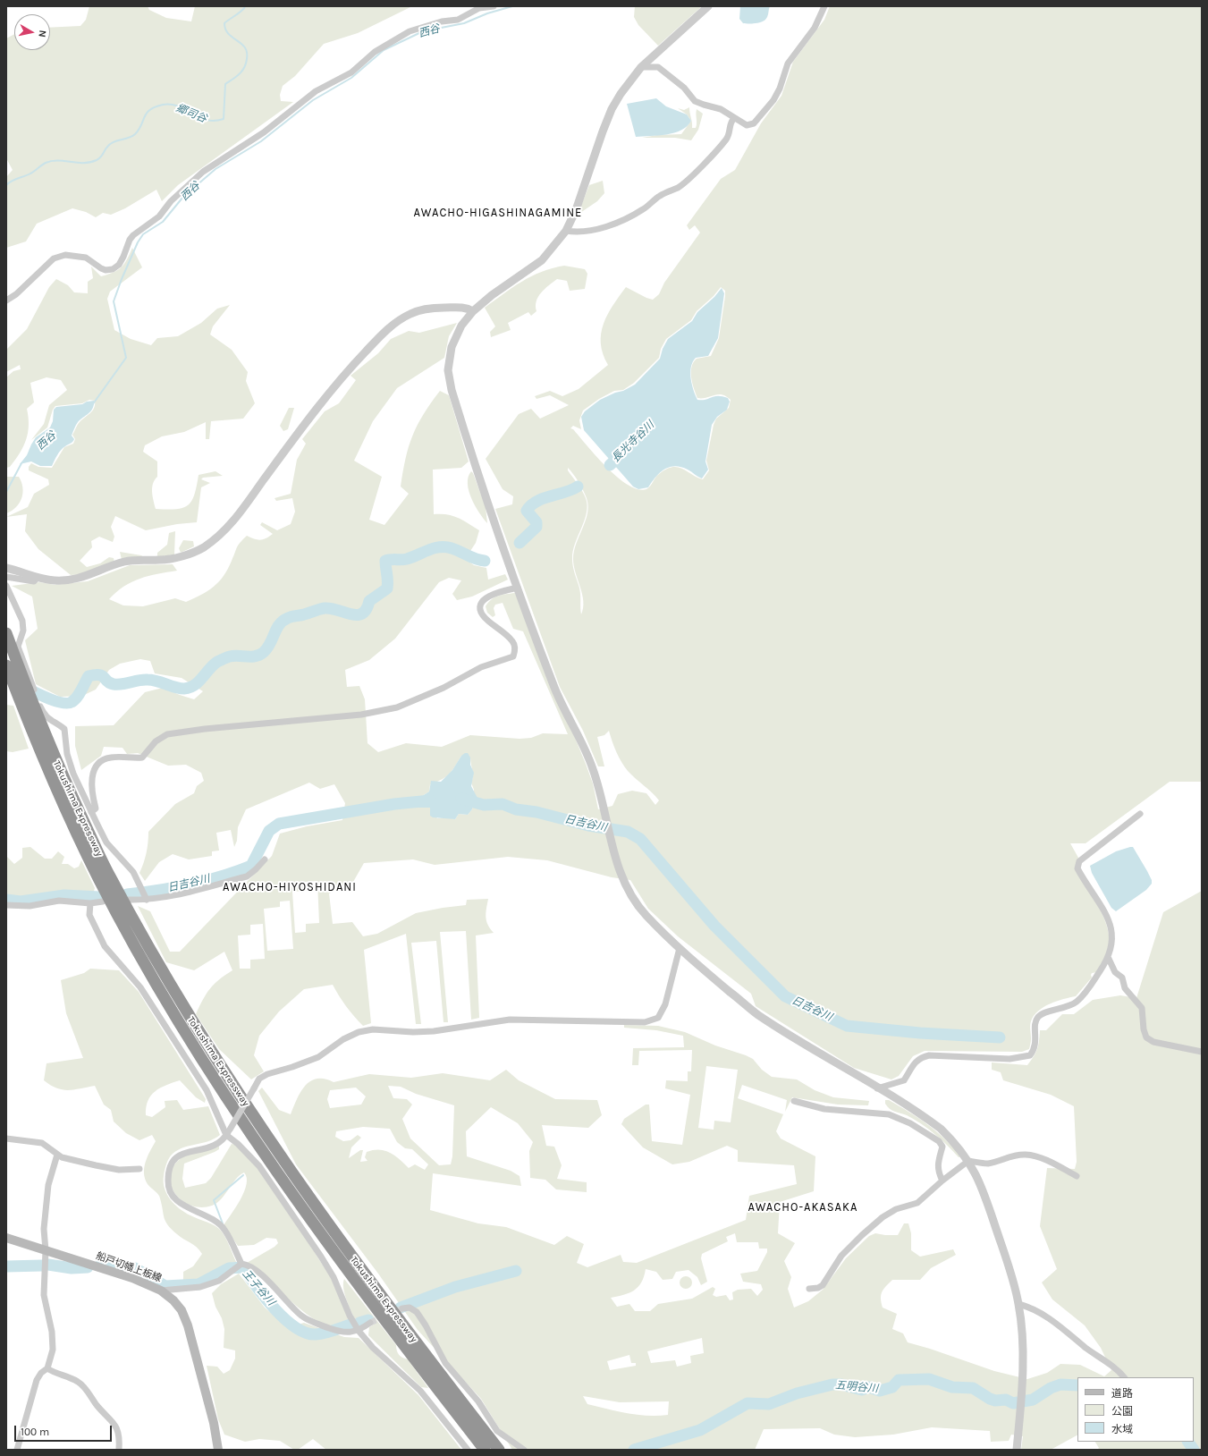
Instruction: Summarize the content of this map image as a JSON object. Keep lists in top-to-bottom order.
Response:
{
  "streets": {
    "highway": ["Tokushima Expressway"],
    "main road": ["船戸切幡上板線"]
  },
  "districts": ["AWACHO-HIGASHINAGAMINE", "AWACHO-HIYOSHIDANI", "AWACHO-AKASAKA"],
  "water": [
    "西谷",
    "郷司谷",
    "長光寺谷川",
    "日吉谷川",
    "王子谷川",
    "五明谷川"
  ],
  "legend": ["道路", "公園", "水域"],
  "scale_bar": "100 m",
  "north": "right"
}
